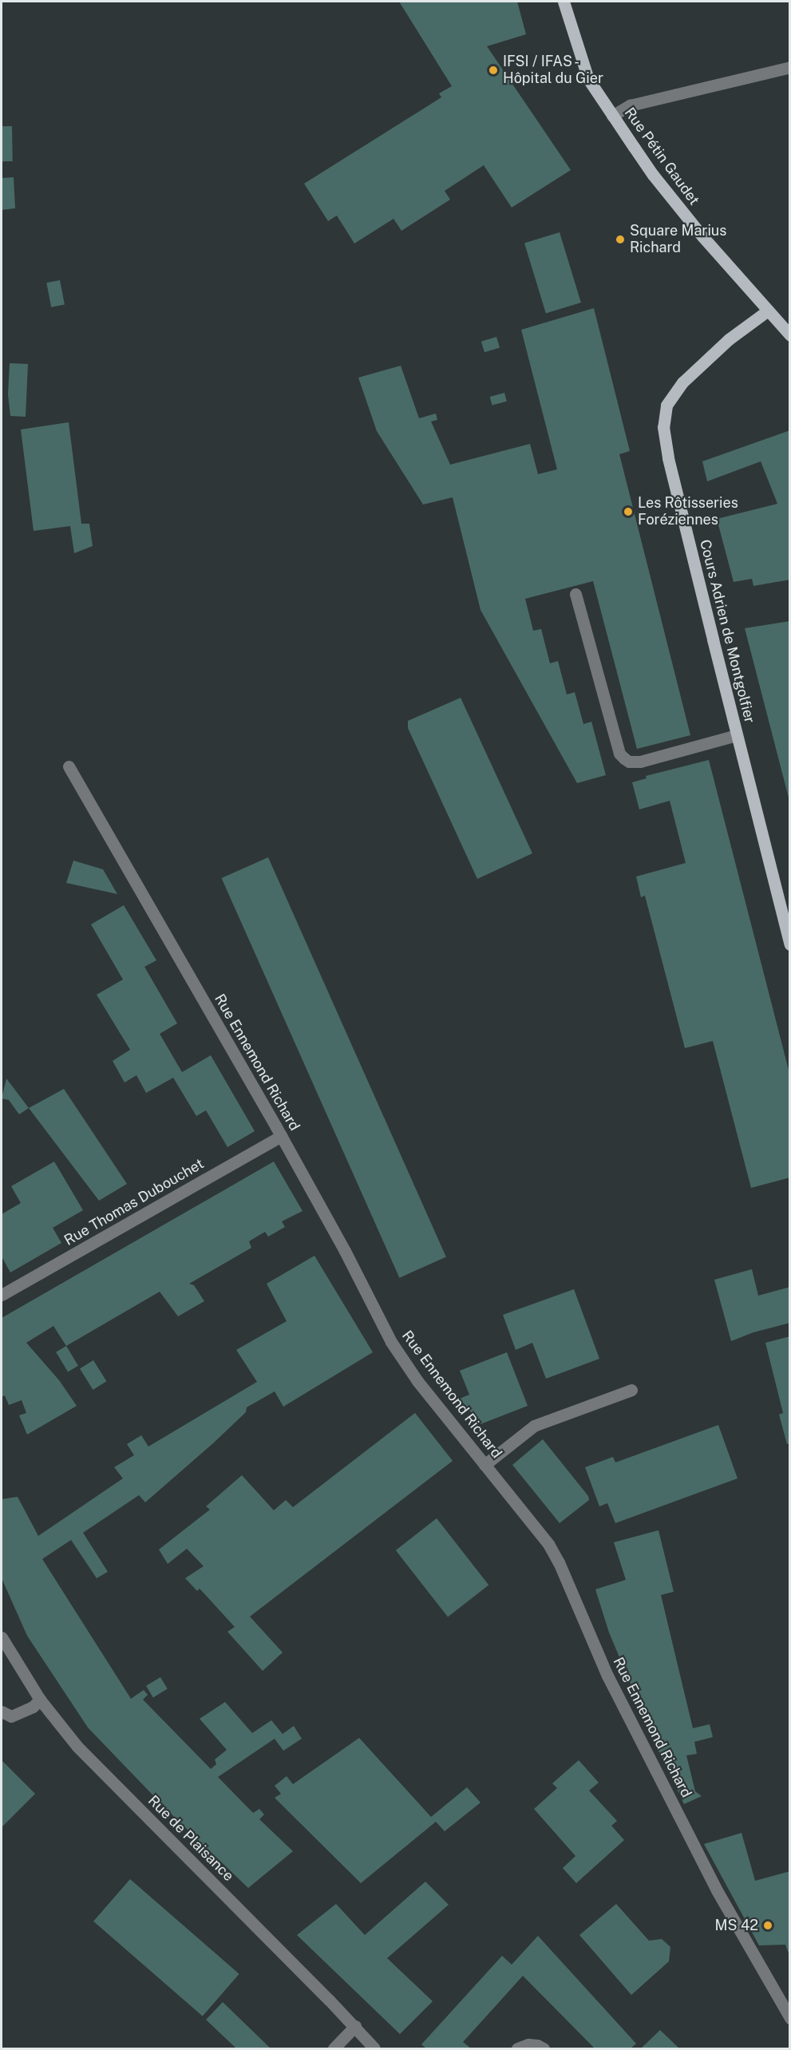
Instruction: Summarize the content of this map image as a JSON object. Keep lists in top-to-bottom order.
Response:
{
  "streets": {
    "main road": ["Rue Pétin Gaudet", "Cours Adrien de Montgolfier"],
    "street": ["Rue Ennemond Richard", "Rue Thomas Dubouchet", "Rue de Plaisance"]
  },
  "crossings": [
    ["Rue Pétin Gaudet", "Cours Adrien de Montgolfier"],
    ["Rue Ennemond Richard", "Rue Thomas Dubouchet"]
  ],
  "places": [
    "IFSI / IFAS - Hôpital du Gier",
    "Square Marius Richard",
    "Les Rôtisseries Foréziennes",
    "MS 42"
  ]
}
